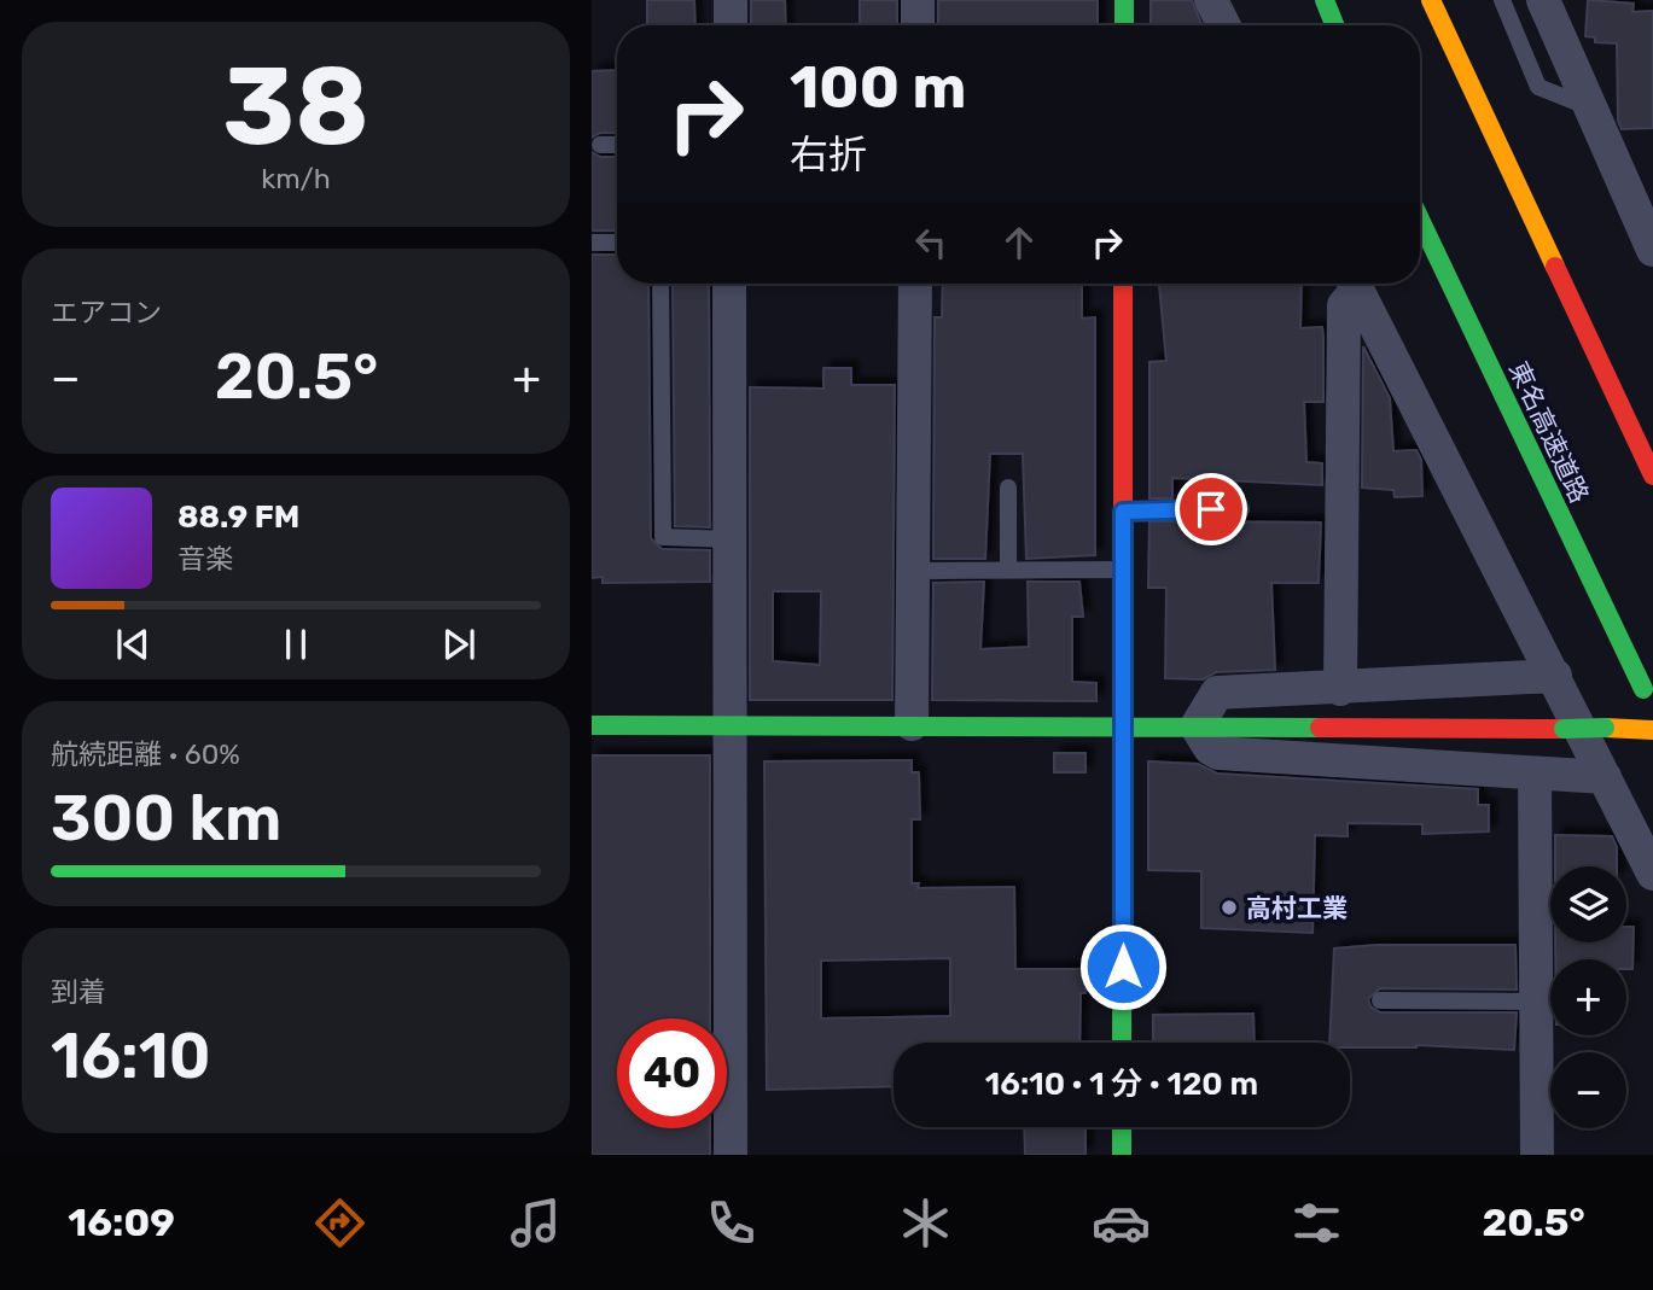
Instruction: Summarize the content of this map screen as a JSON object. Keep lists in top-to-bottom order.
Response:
{
  "streets": {
    "main road": ["東名高速道路"]
  },
  "places": ["高村工業"],
  "page": {
    "tile": [
      ["38", "km/h"],
      "エアコン",
      ["航続距離 · 60%", "300 km"],
      ["到着", "16:10"]
    ],
    "turn": ["100 m", "右折"],
    "heat": ["−", "20.5°", "+"],
    "song": ["88.9 FM", "音楽"],
    "map_buttons": ["+", "−"],
    "limit": "40",
    "trip": "16:10 · 1 分 · 120 m",
    "tabs": ["16:09", "20.5°"]
  }
}
